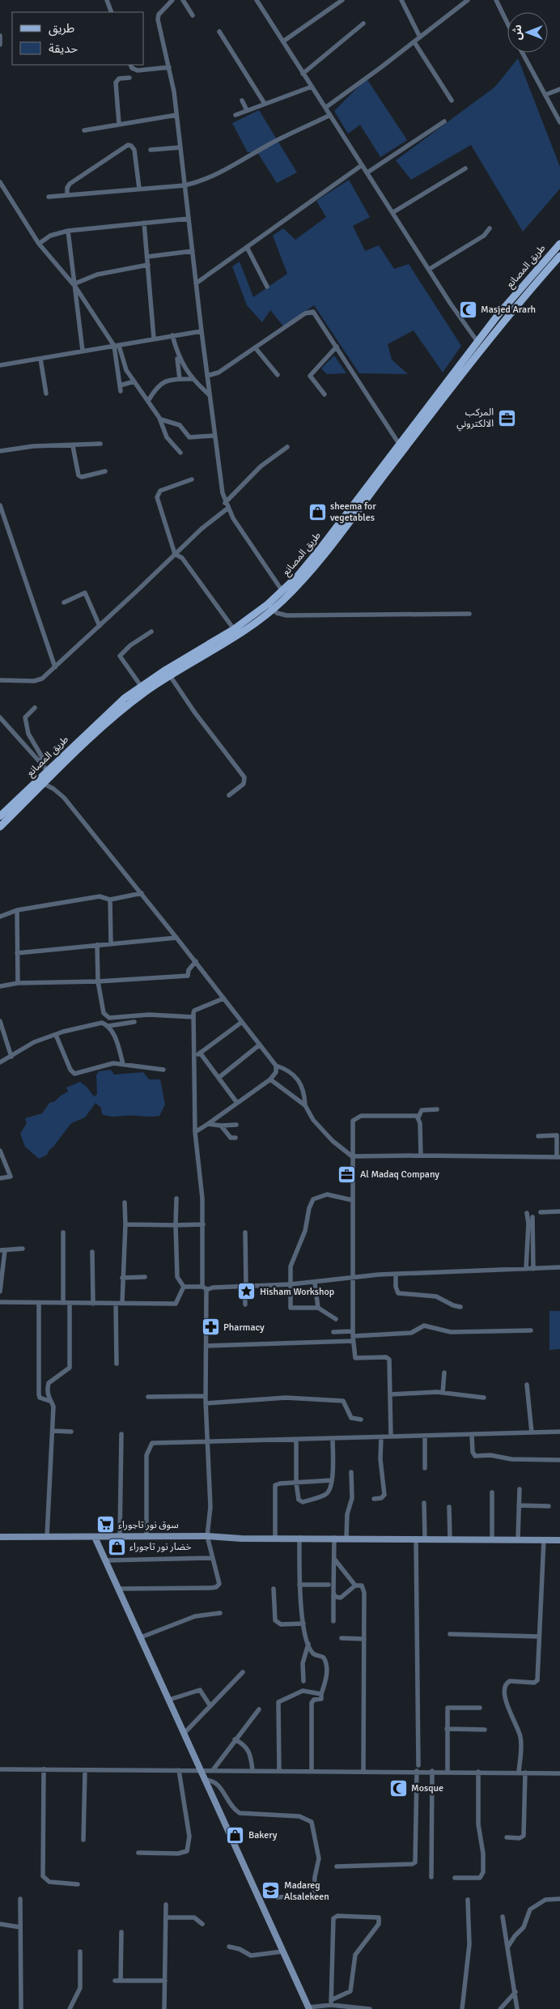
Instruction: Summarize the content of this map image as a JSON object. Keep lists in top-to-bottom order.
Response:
{
  "streets": {
    "main road": ["طريق المصانع"]
  },
  "places": {
    "mosque": ["Masjed Ararh", "Mosque"],
    "office": ["المركب الالكتروني", "Al Madaq Company"],
    "shop": ["sheema for vegetables", "خضار نور تاجوراء", "Bakery"],
    "place": ["Hisham Workshop"],
    "pharmacy": ["Pharmacy"],
    "supermarket": ["سوق نور تاجوراء"],
    "school or university": ["Madareg Alsalekeen"]
  },
  "legend": ["طريق", "حديقة"],
  "north": "left"
}
